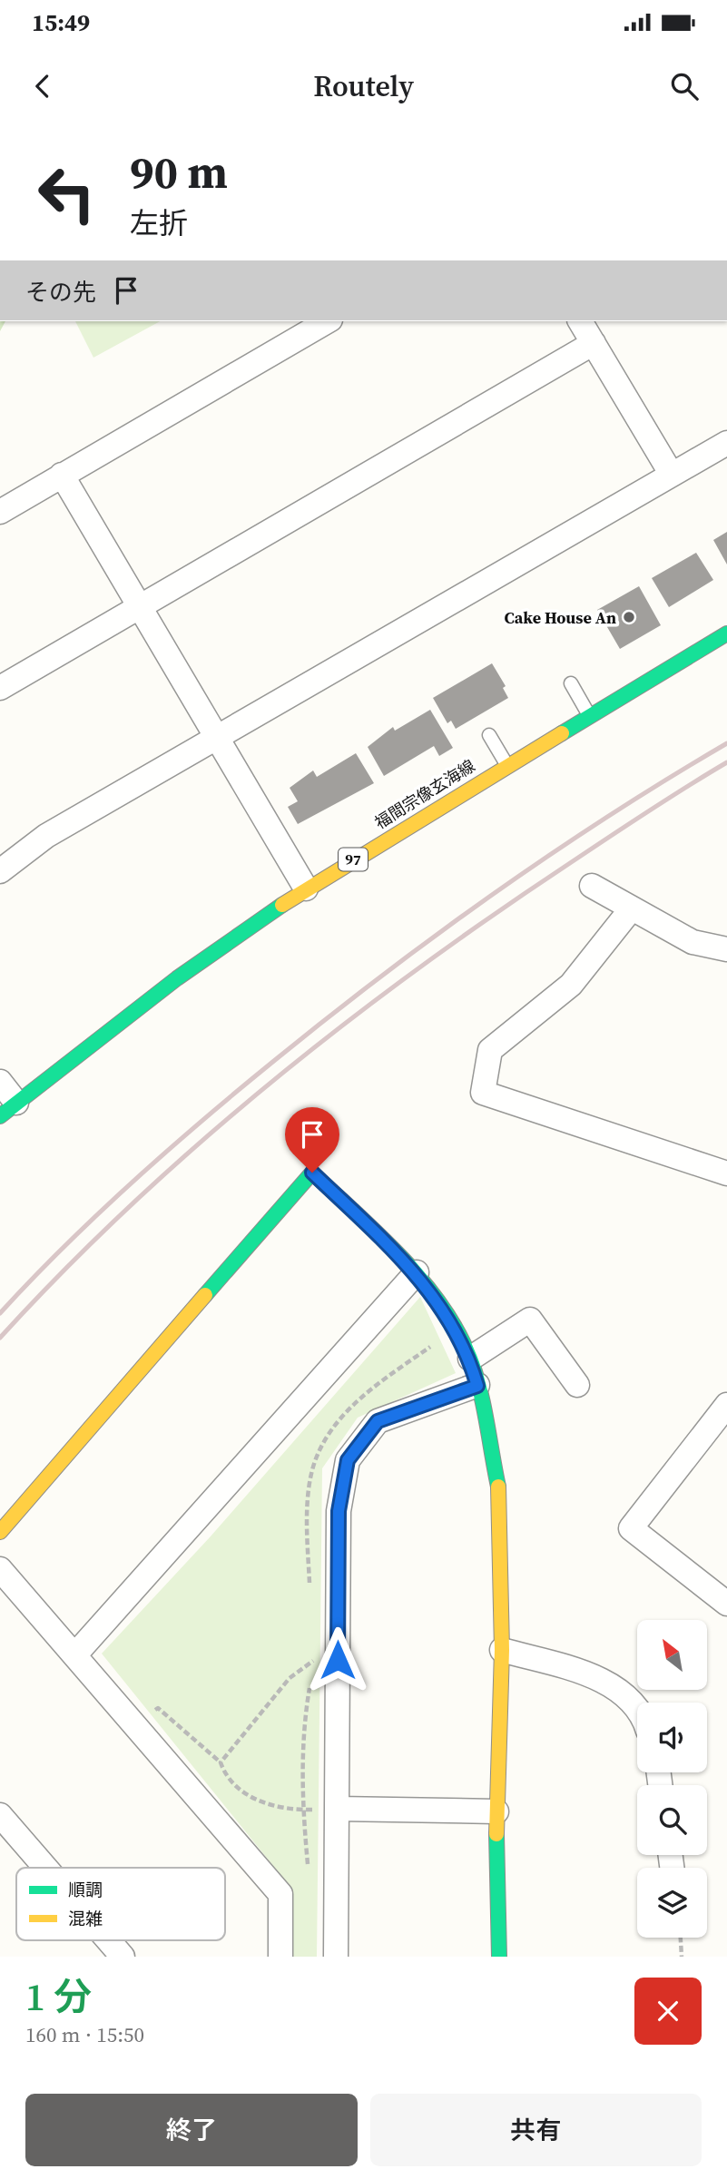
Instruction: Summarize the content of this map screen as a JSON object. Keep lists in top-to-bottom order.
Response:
{
  "streets": {
    "street": ["福間宗像玄海線", "97"]
  },
  "places": ["Cake House An"],
  "legend": ["順調", "混雑"],
  "north": "top left",
  "page": {
    "status": "15:49",
    "header": "Routely",
    "turn": ["90 m", "左折"],
    "then": "その先",
    "heading": ["1 分", "160 m · 15:50"],
    "buttons": ["終了", "共有"]
  }
}
